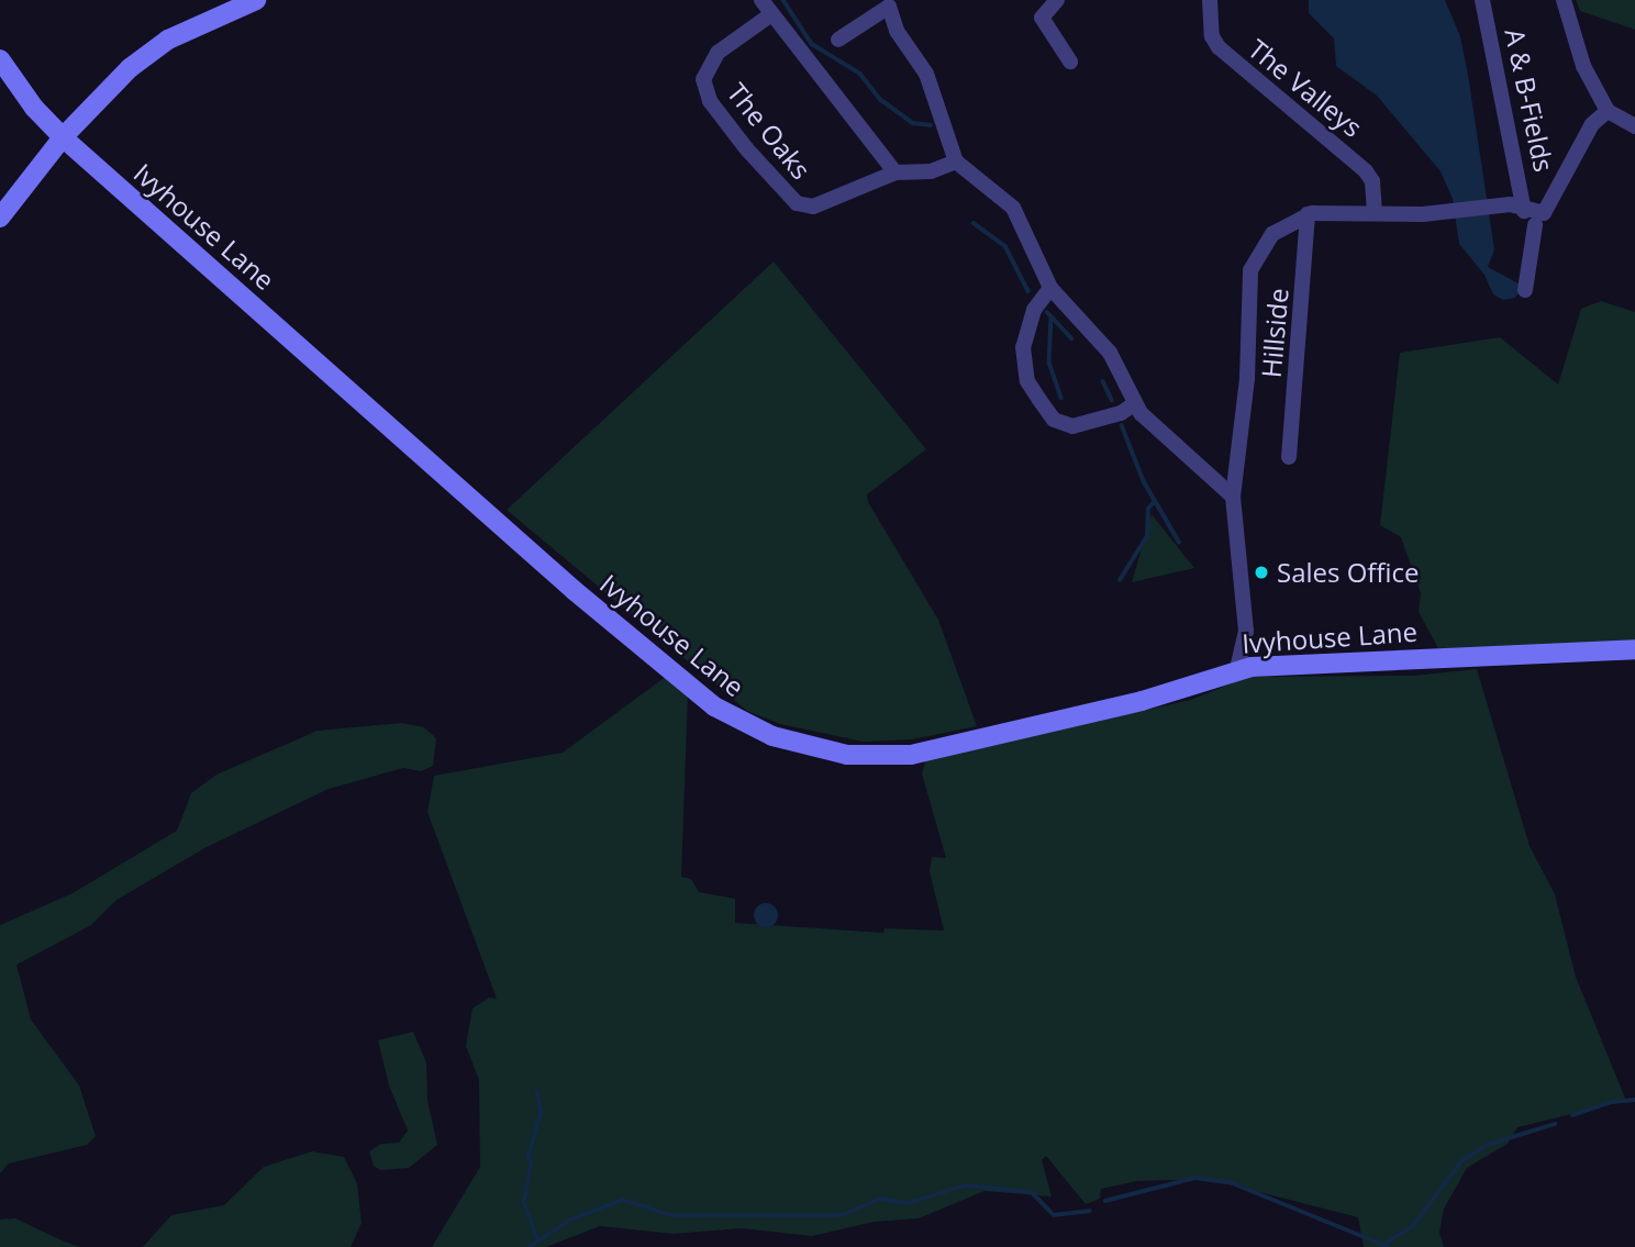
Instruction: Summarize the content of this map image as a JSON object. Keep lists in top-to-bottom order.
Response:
{
  "streets": {
    "street": [
      "The Valleys",
      "A & B-Fields",
      "The Oaks",
      "Ivyhouse Lane",
      "Hillside"
    ]
  },
  "places": ["Sales Office"]
}
